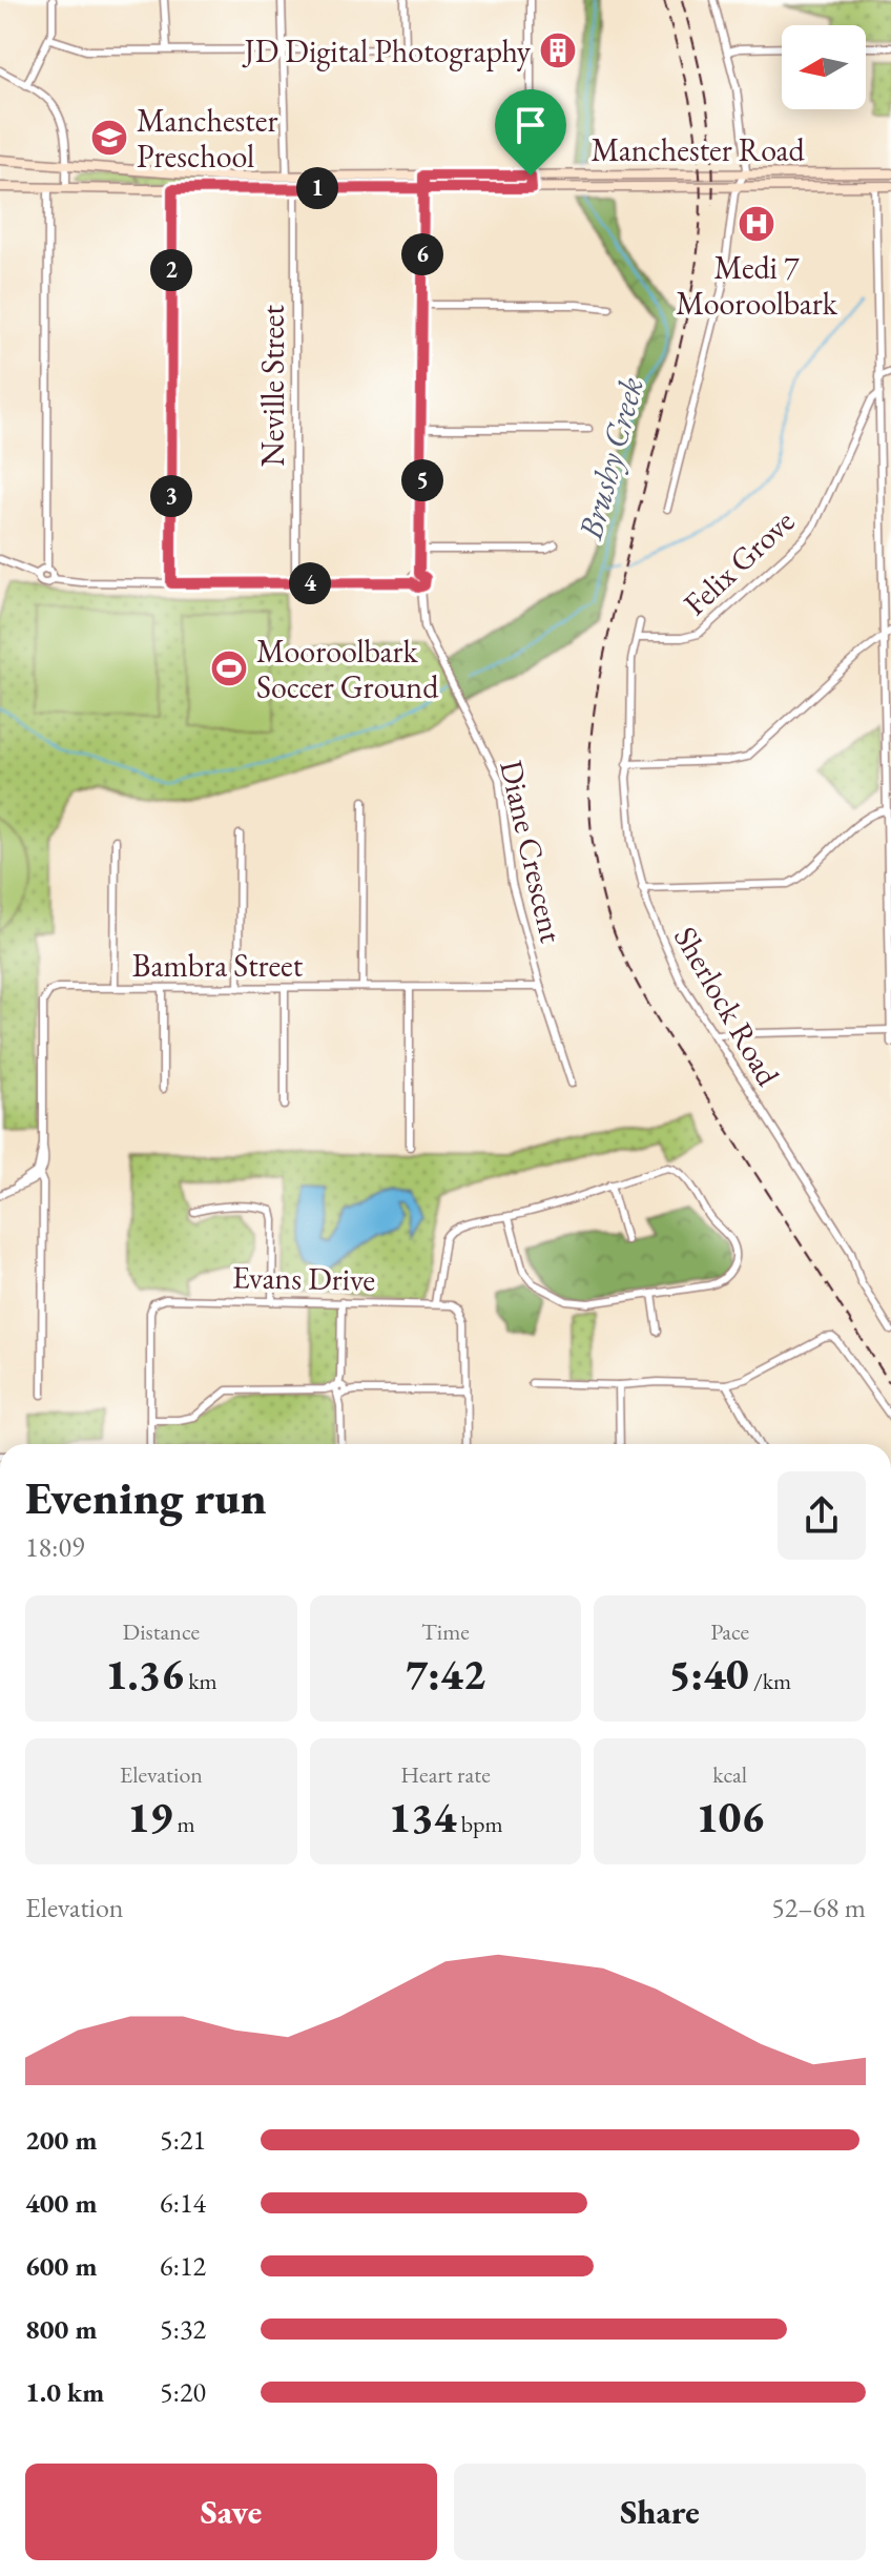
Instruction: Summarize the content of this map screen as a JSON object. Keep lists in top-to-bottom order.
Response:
{
  "streets": {
    "main road": ["Manchester Road"],
    "street": [
      "Neville Street",
      "Felix Grove",
      "Diane Crescent",
      "Bambra Street",
      "Sherlock Road",
      "Evans Drive"
    ]
  },
  "crossings": [
    ["Manchester Road", "Neville Street"],
    ["Felix Grove", "Sherlock Road"],
    ["Diane Crescent", "Bambra Street"]
  ],
  "water": ["Brushy Creek"],
  "places": {
    "building": ["JD Digital Photography"],
    "school or university": ["Manchester Preschool"],
    "hospital": ["Medi 7 Mooroolbark"],
    "sports": ["Mooroolbark Soccer Ground"]
  },
  "north": "left",
  "page": {
    "pins": [
      "1",
      "6",
      "2",
      "5",
      "3",
      "4"
    ],
    "heading": ["Evening run", "18:09"],
    "stats": [
      ["Distance", "1.36 km"],
      ["Time", "7:42"],
      ["Pace", "5:40 /km"],
      ["Elevation", "19 m"],
      ["Heart rate", "134 bpm"],
      ["kcal", "106"]
    ],
    "chart": ["Elevation", "52–68 m"],
    "list": [
      {
        "name": "200 m",
        "note": "5:21"
      },
      {
        "name": "400 m",
        "note": "6:14"
      },
      {
        "name": "600 m",
        "note": "6:12"
      },
      {
        "name": "800 m",
        "note": "5:32"
      },
      {
        "name": "1.0 km",
        "note": "5:20"
      }
    ],
    "buttons": ["Save", "Share"]
  }
}
